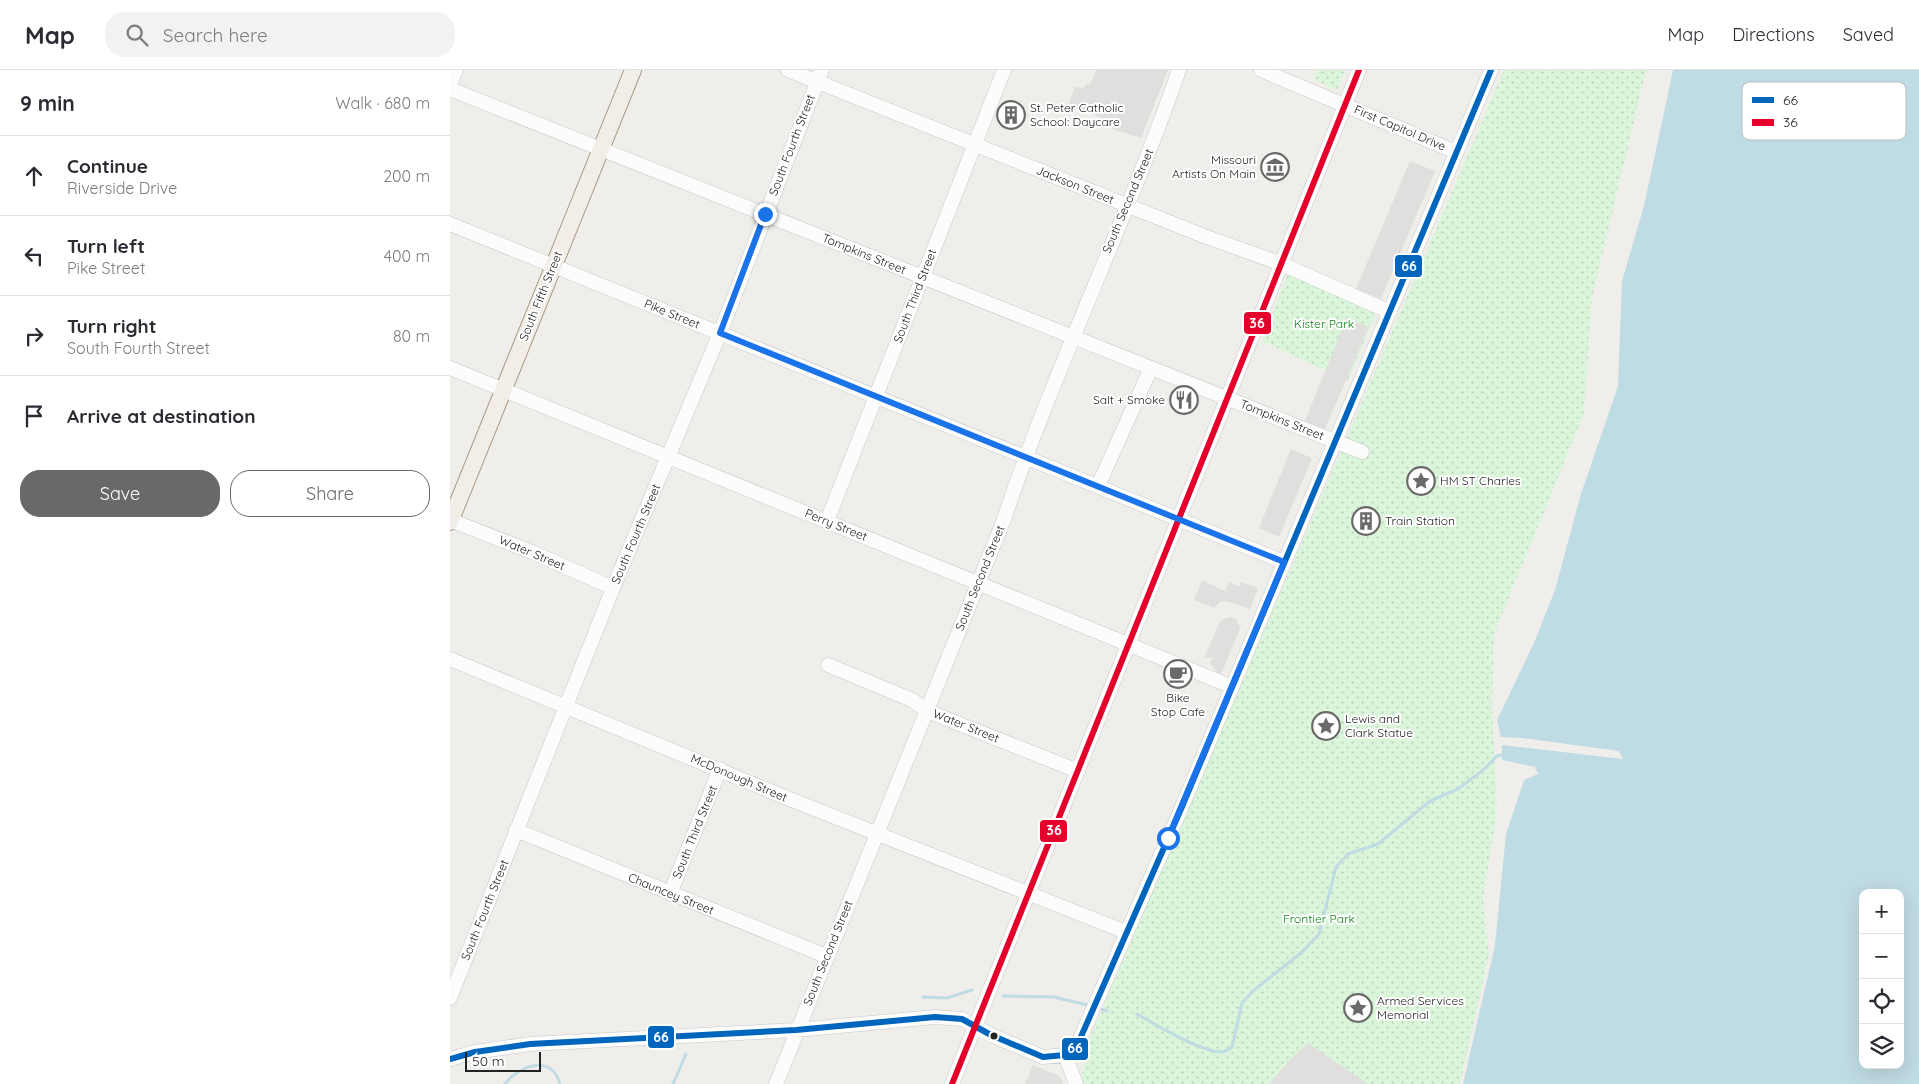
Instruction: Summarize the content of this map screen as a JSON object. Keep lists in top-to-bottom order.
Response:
{
  "streets": {
    "main road": ["South Fifth Street"],
    "street": [
      "First Capitol Drive",
      "South Fourth Street",
      "Jackson Street",
      "South Second Street",
      "Tompkins Street",
      "South Third Street",
      "Pike Street",
      "Perry Street",
      "Water Street",
      "McDonough Street",
      "Chauncey Street"
    ]
  },
  "crossings": [
    ["South Fourth Street", "Jackson Street"],
    ["South Fourth Street", "Tompkins Street"],
    ["South Fourth Street", "Pike Street"],
    ["South Fourth Street", "Perry Street"],
    ["South Fourth Street", "Water Street"],
    ["South Fourth Street", "McDonough Street"],
    ["South Fourth Street", "Chauncey Street"],
    ["Jackson Street", "South Second Street"],
    ["Jackson Street", "South Third Street"],
    ["South Second Street", "Tompkins Street"],
    ["South Second Street", "Pike Street"],
    ["South Second Street", "Perry Street"],
    ["South Second Street", "Water Street"],
    ["South Second Street", "McDonough Street"],
    ["South Second Street", "Chauncey Street"],
    ["Tompkins Street", "South Fifth Street"],
    ["Tompkins Street", "South Third Street"],
    ["South Fifth Street", "Pike Street"],
    ["South Fifth Street", "Perry Street"],
    ["South Fifth Street", "Water Street"],
    ["South Third Street", "Pike Street"],
    ["South Third Street", "Perry Street"],
    ["South Third Street", "McDonough Street"],
    ["South Third Street", "Chauncey Street"]
  ],
  "parks": ["Kister Park", "Frontier Park"],
  "places": {
    "building": ["St. Peter Catholic School: Daycare", "Train Station"],
    "museum": ["Missouri Artists On Main"],
    "restaurant": ["Salt + Smoke"],
    "place": ["HM ST Charles", "Lewis and Clark Statue", "Armed Services Memorial"],
    "cafe": ["Bike Stop Cafe"]
  },
  "lines": ["transit line 66", "transit line 36"],
  "legend": ["66", "36"],
  "scale_bar": "50 m",
  "page": {
    "header": "Map",
    "search": "Search here",
    "nav": ["Map", "Directions", "Saved"],
    "heading": ["9 min", "Walk · 680 m"],
    "list": [
      ["Continue", "Riverside Drive", "200 m"],
      ["Turn left", "Pike Street", "400 m"],
      ["Turn right", "South Fourth Street", "80 m"],
      "Arrive at destination"
    ],
    "buttons": ["Save", "Share"],
    "map_buttons": ["+", "−"],
    "scale": "50 m"
  }
}
